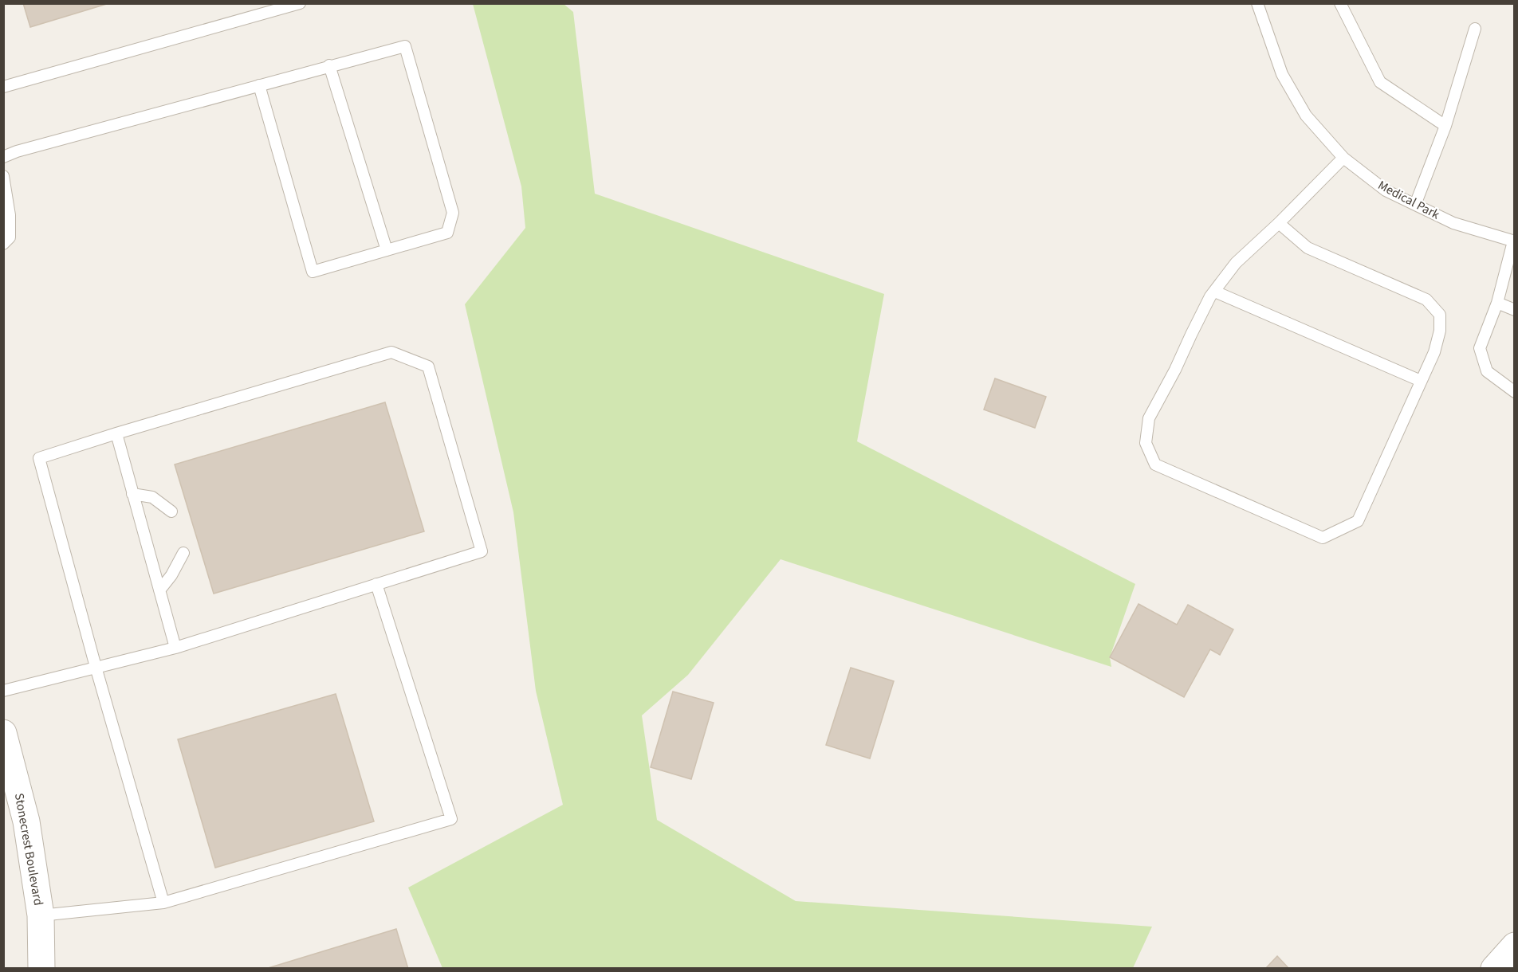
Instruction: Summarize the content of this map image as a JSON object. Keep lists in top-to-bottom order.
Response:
{
  "streets": {
    "street": ["Stonecrest Boulevard"],
    "lane": ["Medical Park"]
  }
}
